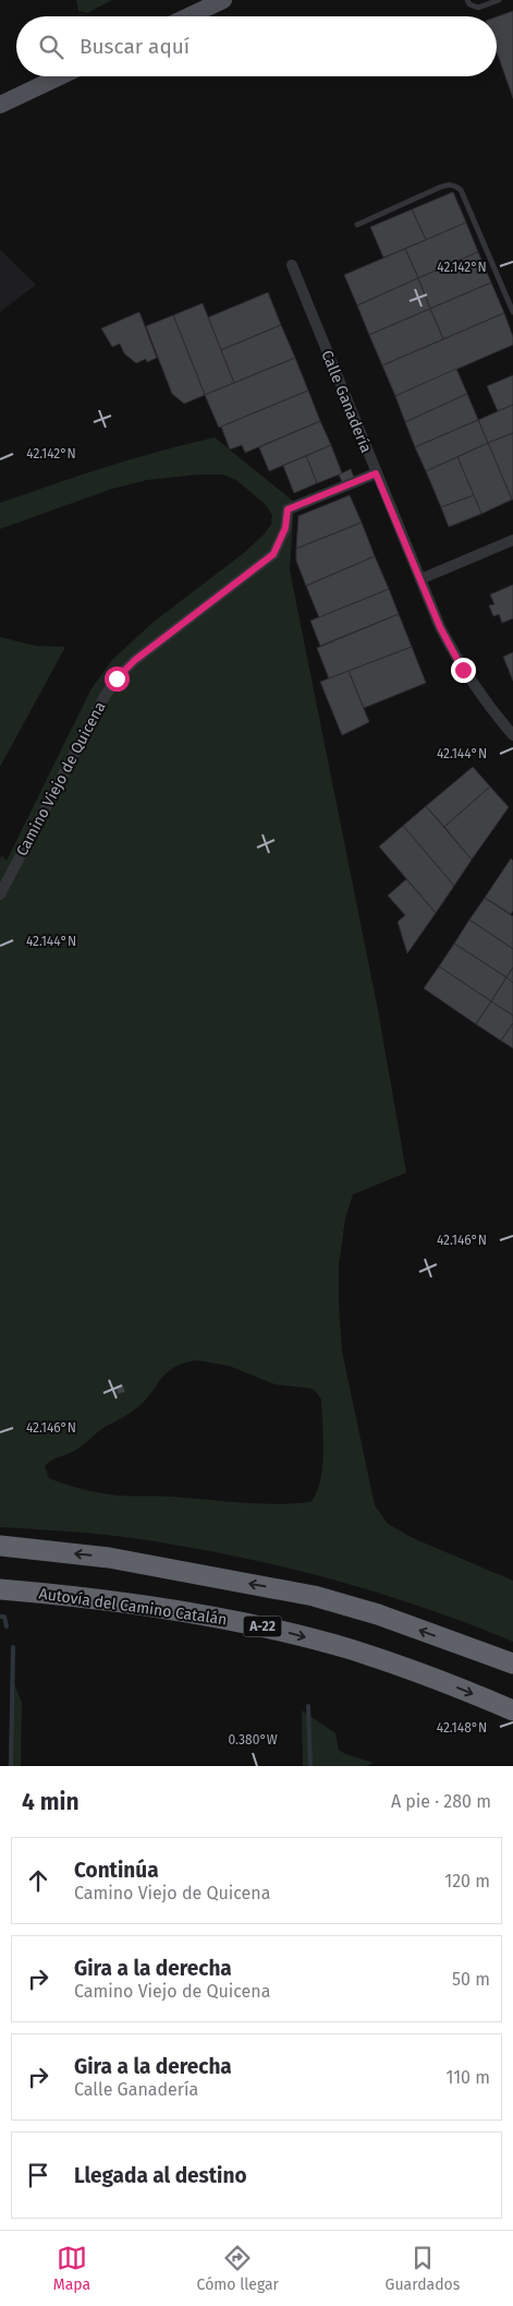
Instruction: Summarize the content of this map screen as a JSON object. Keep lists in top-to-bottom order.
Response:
{
  "streets": {
    "highway": ["Autovía del Camino Catalán", "A-22"],
    "street": ["Calle Ganadería", "Camino Viejo de Quicena"]
  },
  "crossings": [
    ["Calle Ganadería", "Camino Viejo de Quicena"]
  ],
  "page": {
    "search": "Buscar aquí",
    "heading": ["4 min", "A pie · 280 m"],
    "list": [
      ["Continúa", "Camino Viejo de Quicena", "120 m"],
      ["Gira a la derecha", "Camino Viejo de Quicena", "50 m"],
      ["Gira a la derecha", "Calle Ganadería", "110 m"],
      "Llegada al destino"
    ],
    "nav": ["Mapa", "Cómo llegar", "Guardados"]
  },
  "coordinates": [
    "42.142°N",
    "42.144°N",
    "42.146°N",
    "42.148°N",
    "0.380°W"
  ]
}
